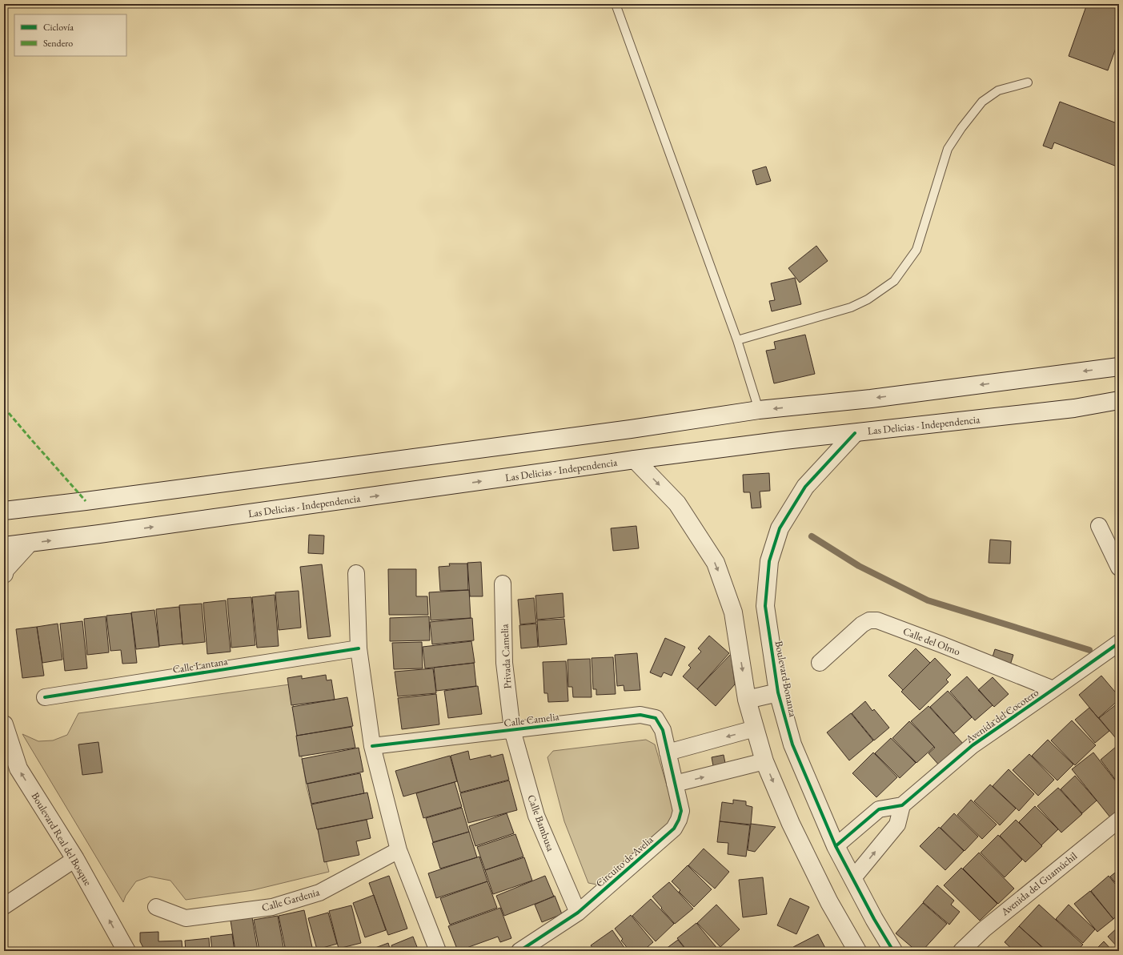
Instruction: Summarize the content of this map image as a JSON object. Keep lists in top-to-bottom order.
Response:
{
  "streets": {
    "main road": ["Las Delicias - Independencia", "Boulevard Bonanza", "Boulevard Real del Bosque"],
    "street": [
      "Calle del Olmo",
      "Privada Camelia",
      "Calle Lantana",
      "Avenida del Cocotero",
      "Calle Camelia",
      "Calle Bambusa",
      "Circuito de Avelia",
      "Avenida del Guamúchil",
      "Calle Gardenia"
    ]
  },
  "crossings": [
    ["Las Delicias - Independencia", "Boulevard Bonanza"],
    ["Calle del Olmo", "Avenida del Cocotero"],
    ["Privada Camelia", "Calle Camelia"],
    ["Privada Camelia", "Calle Bambusa"],
    ["Calle Camelia", "Calle Bambusa"],
    ["Calle Camelia", "Circuito de Avelia"],
    ["Calle Bambusa", "Circuito de Avelia"]
  ],
  "one_way": ["Boulevard Real del Bosque"],
  "legend": ["Ciclovía", "Sendero"]
}
